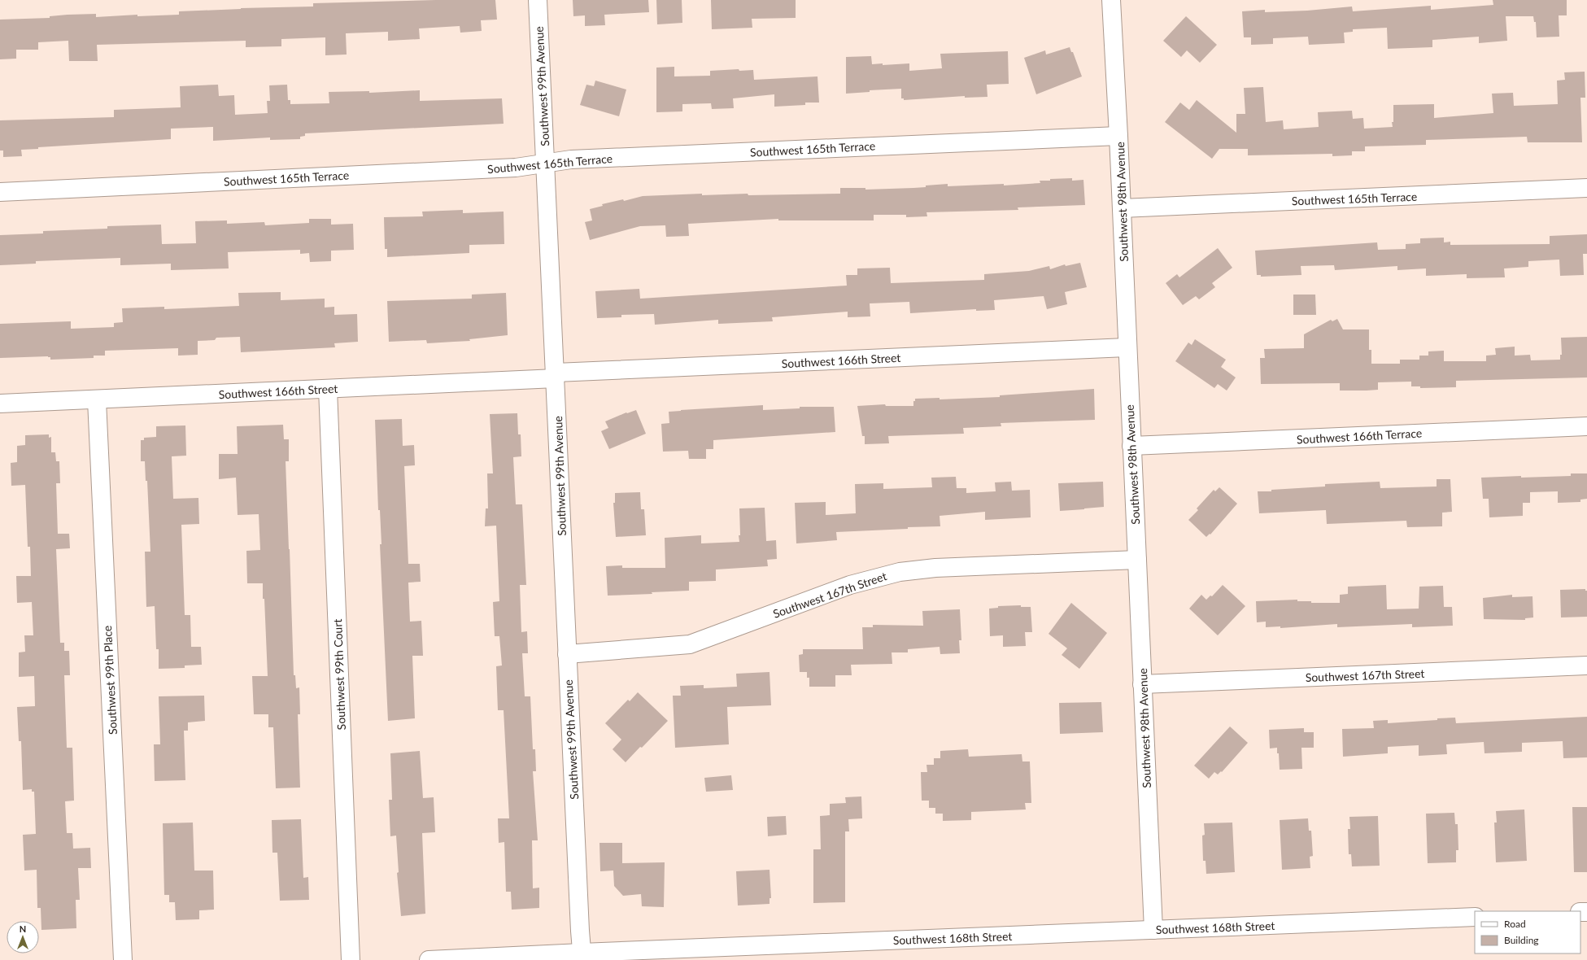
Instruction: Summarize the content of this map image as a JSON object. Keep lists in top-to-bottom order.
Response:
{
  "streets": {
    "street": [
      "Southwest 99th Avenue",
      "Southwest 165th Terrace",
      "Southwest 98th Avenue",
      "Southwest 166th Street",
      "Southwest 166th Terrace",
      "Southwest 167th Street",
      "Southwest 99th Court",
      "Southwest 99th Place",
      "Southwest 168th Street"
    ]
  },
  "crossings": [
    ["Southwest 99th Avenue", "Southwest 165th Terrace"],
    ["Southwest 99th Avenue", "Southwest 166th Street"],
    ["Southwest 99th Avenue", "Southwest 167th Street"],
    ["Southwest 99th Avenue", "Southwest 168th Street"],
    ["Southwest 165th Terrace", "Southwest 98th Avenue"],
    ["Southwest 98th Avenue", "Southwest 166th Street"],
    ["Southwest 98th Avenue", "Southwest 166th Terrace"],
    ["Southwest 98th Avenue", "Southwest 167th Street"],
    ["Southwest 98th Avenue", "Southwest 168th Street"],
    ["Southwest 166th Street", "Southwest 99th Court"],
    ["Southwest 166th Street", "Southwest 99th Place"]
  ],
  "legend": ["Road", "Building"],
  "north": "top"
}
